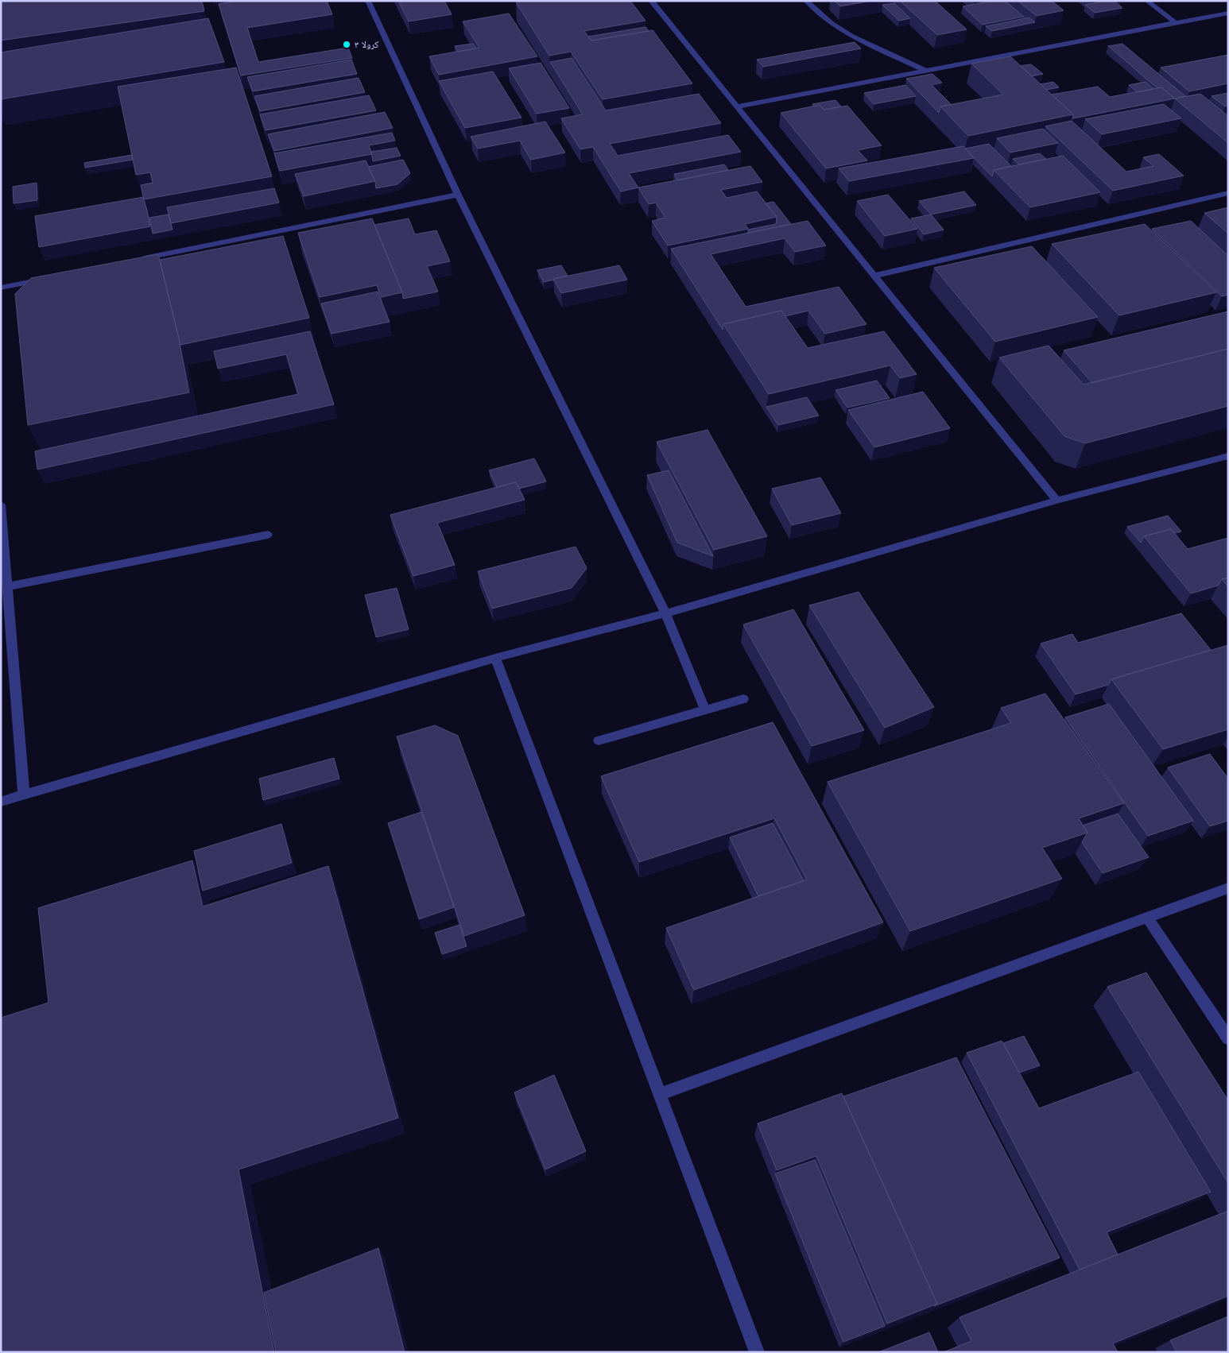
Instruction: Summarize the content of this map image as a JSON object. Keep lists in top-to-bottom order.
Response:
{
  "places": ["كرولا ٣"]
}
